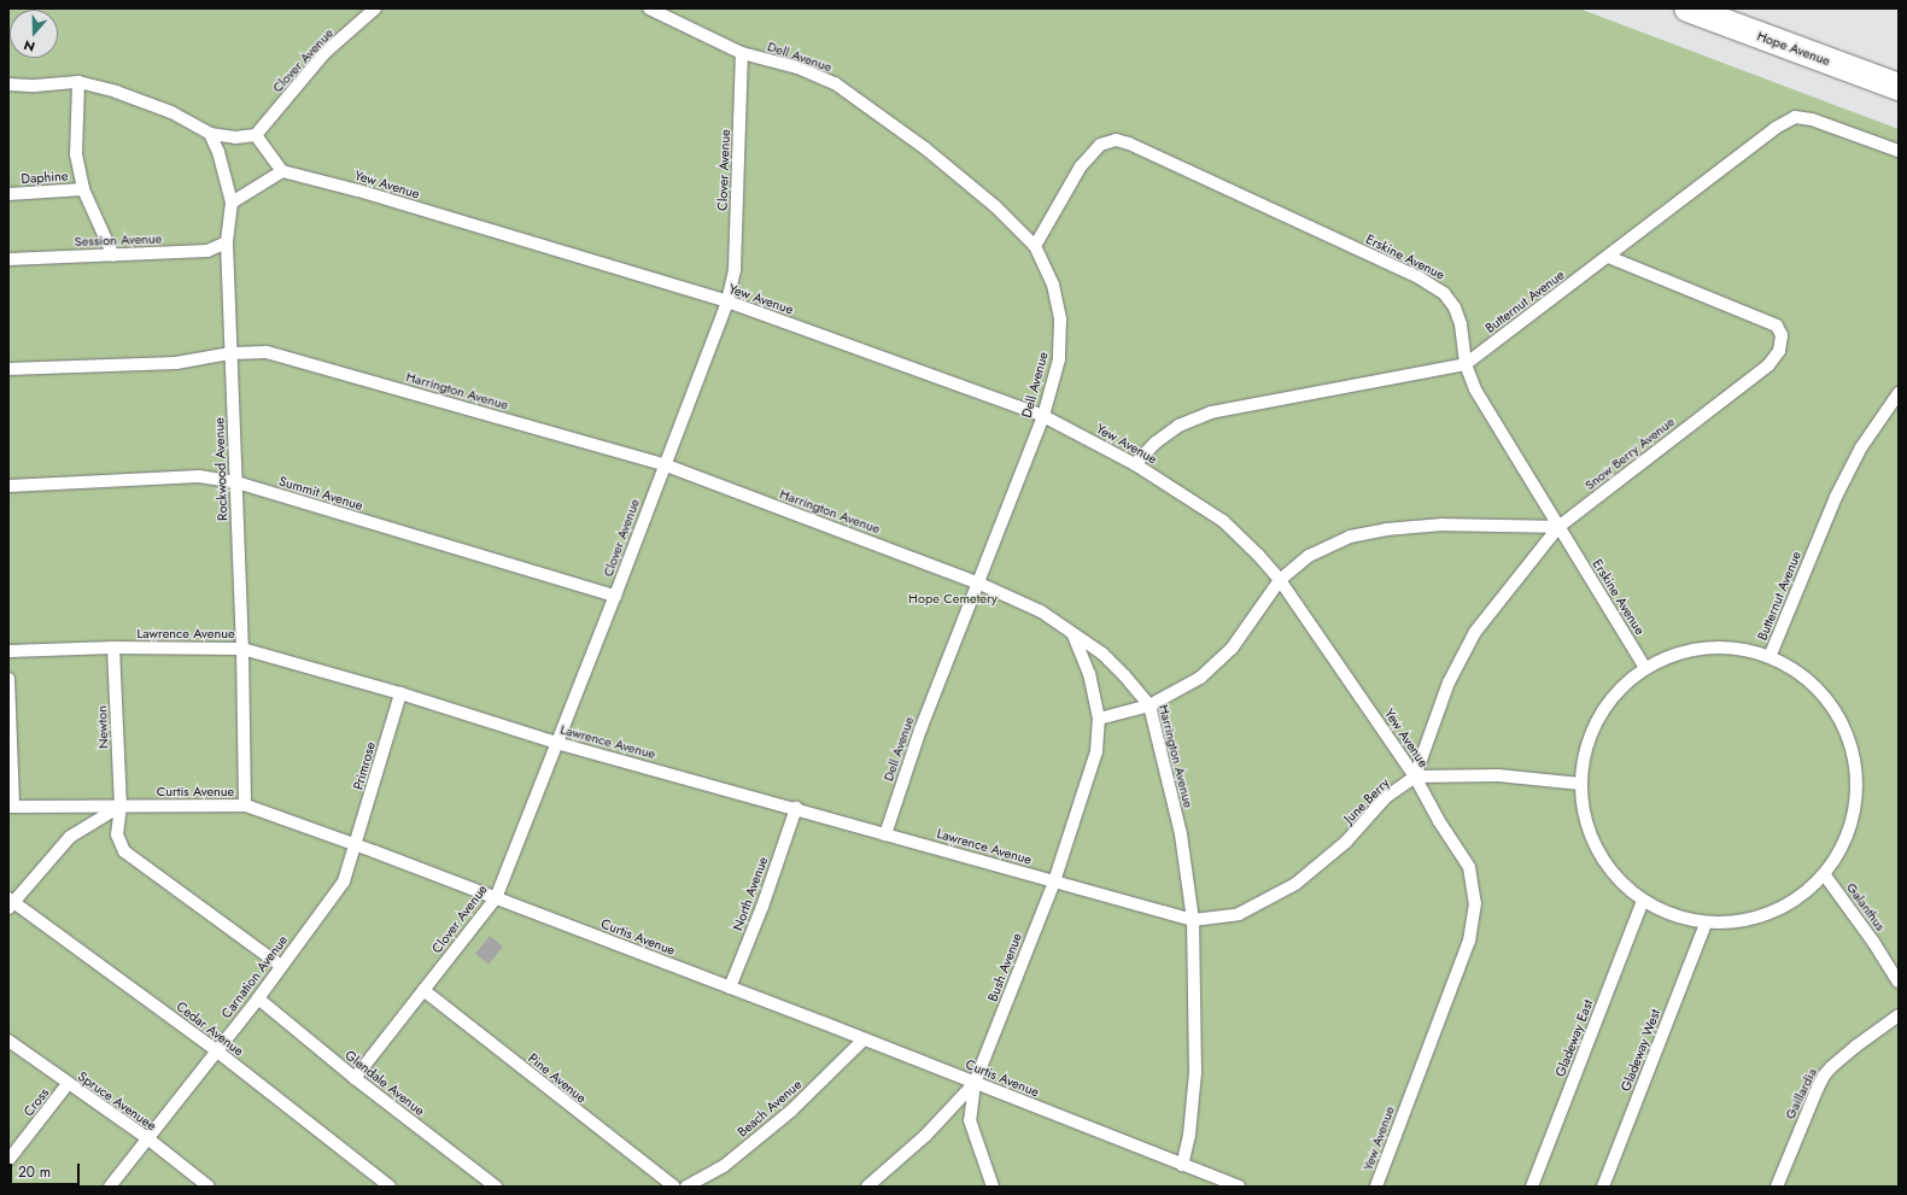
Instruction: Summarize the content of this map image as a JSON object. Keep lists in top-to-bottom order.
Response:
{
  "streets": {
    "main road": ["Hope Avenue"],
    "lane": [
      "Dell Avenue",
      "Clover Avenue",
      "Daphine",
      "Yew Avenue",
      "Session Avenue",
      "Erskine Avenue",
      "Butternut Avenue",
      "Harrington Avenue",
      "Snow Berry Avenue",
      "Rockwood Avenue",
      "Summit Avenue",
      "Lawrence Avenue",
      "Newton",
      "Primrose",
      "Curtis Avenue",
      "June Berry",
      "North Avenue",
      "Galanthus",
      "Bush Avenue",
      "Carnation Avenue",
      "Cedar Avenue",
      "Gladeway East",
      "Gladeway West",
      "Pine Avenue",
      "Glendale Avenue",
      "Gaillardia",
      "Spruce Avenuee",
      "Cross",
      "Beach Avenue"
    ]
  },
  "crossings": [
    ["Dell Avenue", "Clover Avenue"],
    ["Dell Avenue", "Yew Avenue"],
    ["Dell Avenue", "Erskine Avenue"],
    ["Dell Avenue", "Harrington Avenue"],
    ["Dell Avenue", "Lawrence Avenue"],
    ["Clover Avenue", "Yew Avenue"],
    ["Clover Avenue", "Harrington Avenue"],
    ["Clover Avenue", "Summit Avenue"],
    ["Clover Avenue", "Lawrence Avenue"],
    ["Clover Avenue", "Curtis Avenue"],
    ["Clover Avenue", "Pine Avenue"],
    ["Clover Avenue", "Glendale Avenue"],
    ["Yew Avenue", "Butternut Avenue"],
    ["Yew Avenue", "Snow Berry Avenue"],
    ["Yew Avenue", "June Berry"],
    ["Session Avenue", "Rockwood Avenue"],
    ["Erskine Avenue", "Butternut Avenue"],
    ["Erskine Avenue", "Snow Berry Avenue"],
    ["Butternut Avenue", "Snow Berry Avenue"],
    ["Harrington Avenue", "Rockwood Avenue"],
    ["Harrington Avenue", "Lawrence Avenue"],
    ["Harrington Avenue", "Curtis Avenue"],
    ["Harrington Avenue", "June Berry"],
    ["Harrington Avenue", "Bush Avenue"],
    ["Snow Berry Avenue", "June Berry"],
    ["Rockwood Avenue", "Summit Avenue"],
    ["Rockwood Avenue", "Lawrence Avenue"],
    ["Rockwood Avenue", "Curtis Avenue"],
    ["Lawrence Avenue", "Newton"],
    ["Lawrence Avenue", "Primrose"],
    ["Lawrence Avenue", "June Berry"],
    ["Lawrence Avenue", "North Avenue"],
    ["Lawrence Avenue", "Bush Avenue"],
    ["Newton", "Curtis Avenue"],
    ["Newton", "Carnation Avenue"],
    ["Primrose", "Curtis Avenue"],
    ["Primrose", "Carnation Avenue"],
    ["Curtis Avenue", "North Avenue"],
    ["Curtis Avenue", "Bush Avenue"],
    ["Curtis Avenue", "Carnation Avenue"],
    ["Curtis Avenue", "Beach Avenue"],
    ["Carnation Avenue", "Cedar Avenue"],
    ["Carnation Avenue", "Glendale Avenue"],
    ["Carnation Avenue", "Spruce Avenuee"],
    ["Spruce Avenuee", "Cross"]
  ],
  "parks": ["Hope Cemetery"],
  "scale_bar": "20 m",
  "north": "bottom"
}
